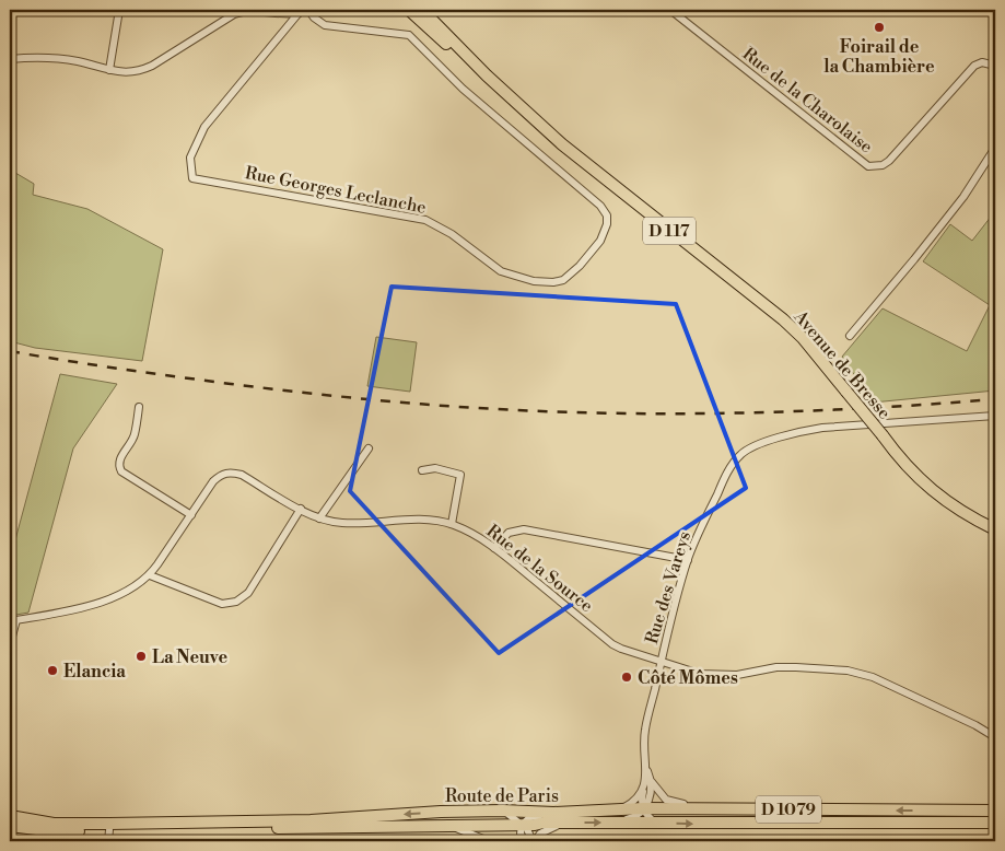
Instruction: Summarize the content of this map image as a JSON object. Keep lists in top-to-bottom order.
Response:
{
  "streets": {
    "main road": [
      "D 117",
      "Avenue de Bresse",
      "Route de Paris",
      "D 1079"
    ],
    "street": [
      "Rue de la Charolaise",
      "Rue Georges Leclanche",
      "Rue de la Source",
      "Rue des Vareys"
    ]
  },
  "crossings": [
    ["Rue de la Source", "Rue des Vareys"],
    ["Rue des Vareys", "Route de Paris"]
  ],
  "places": [
    "Foirail de la Chambière",
    "La Neuve",
    "Elancia",
    "Côté Mômes"
  ]
}
